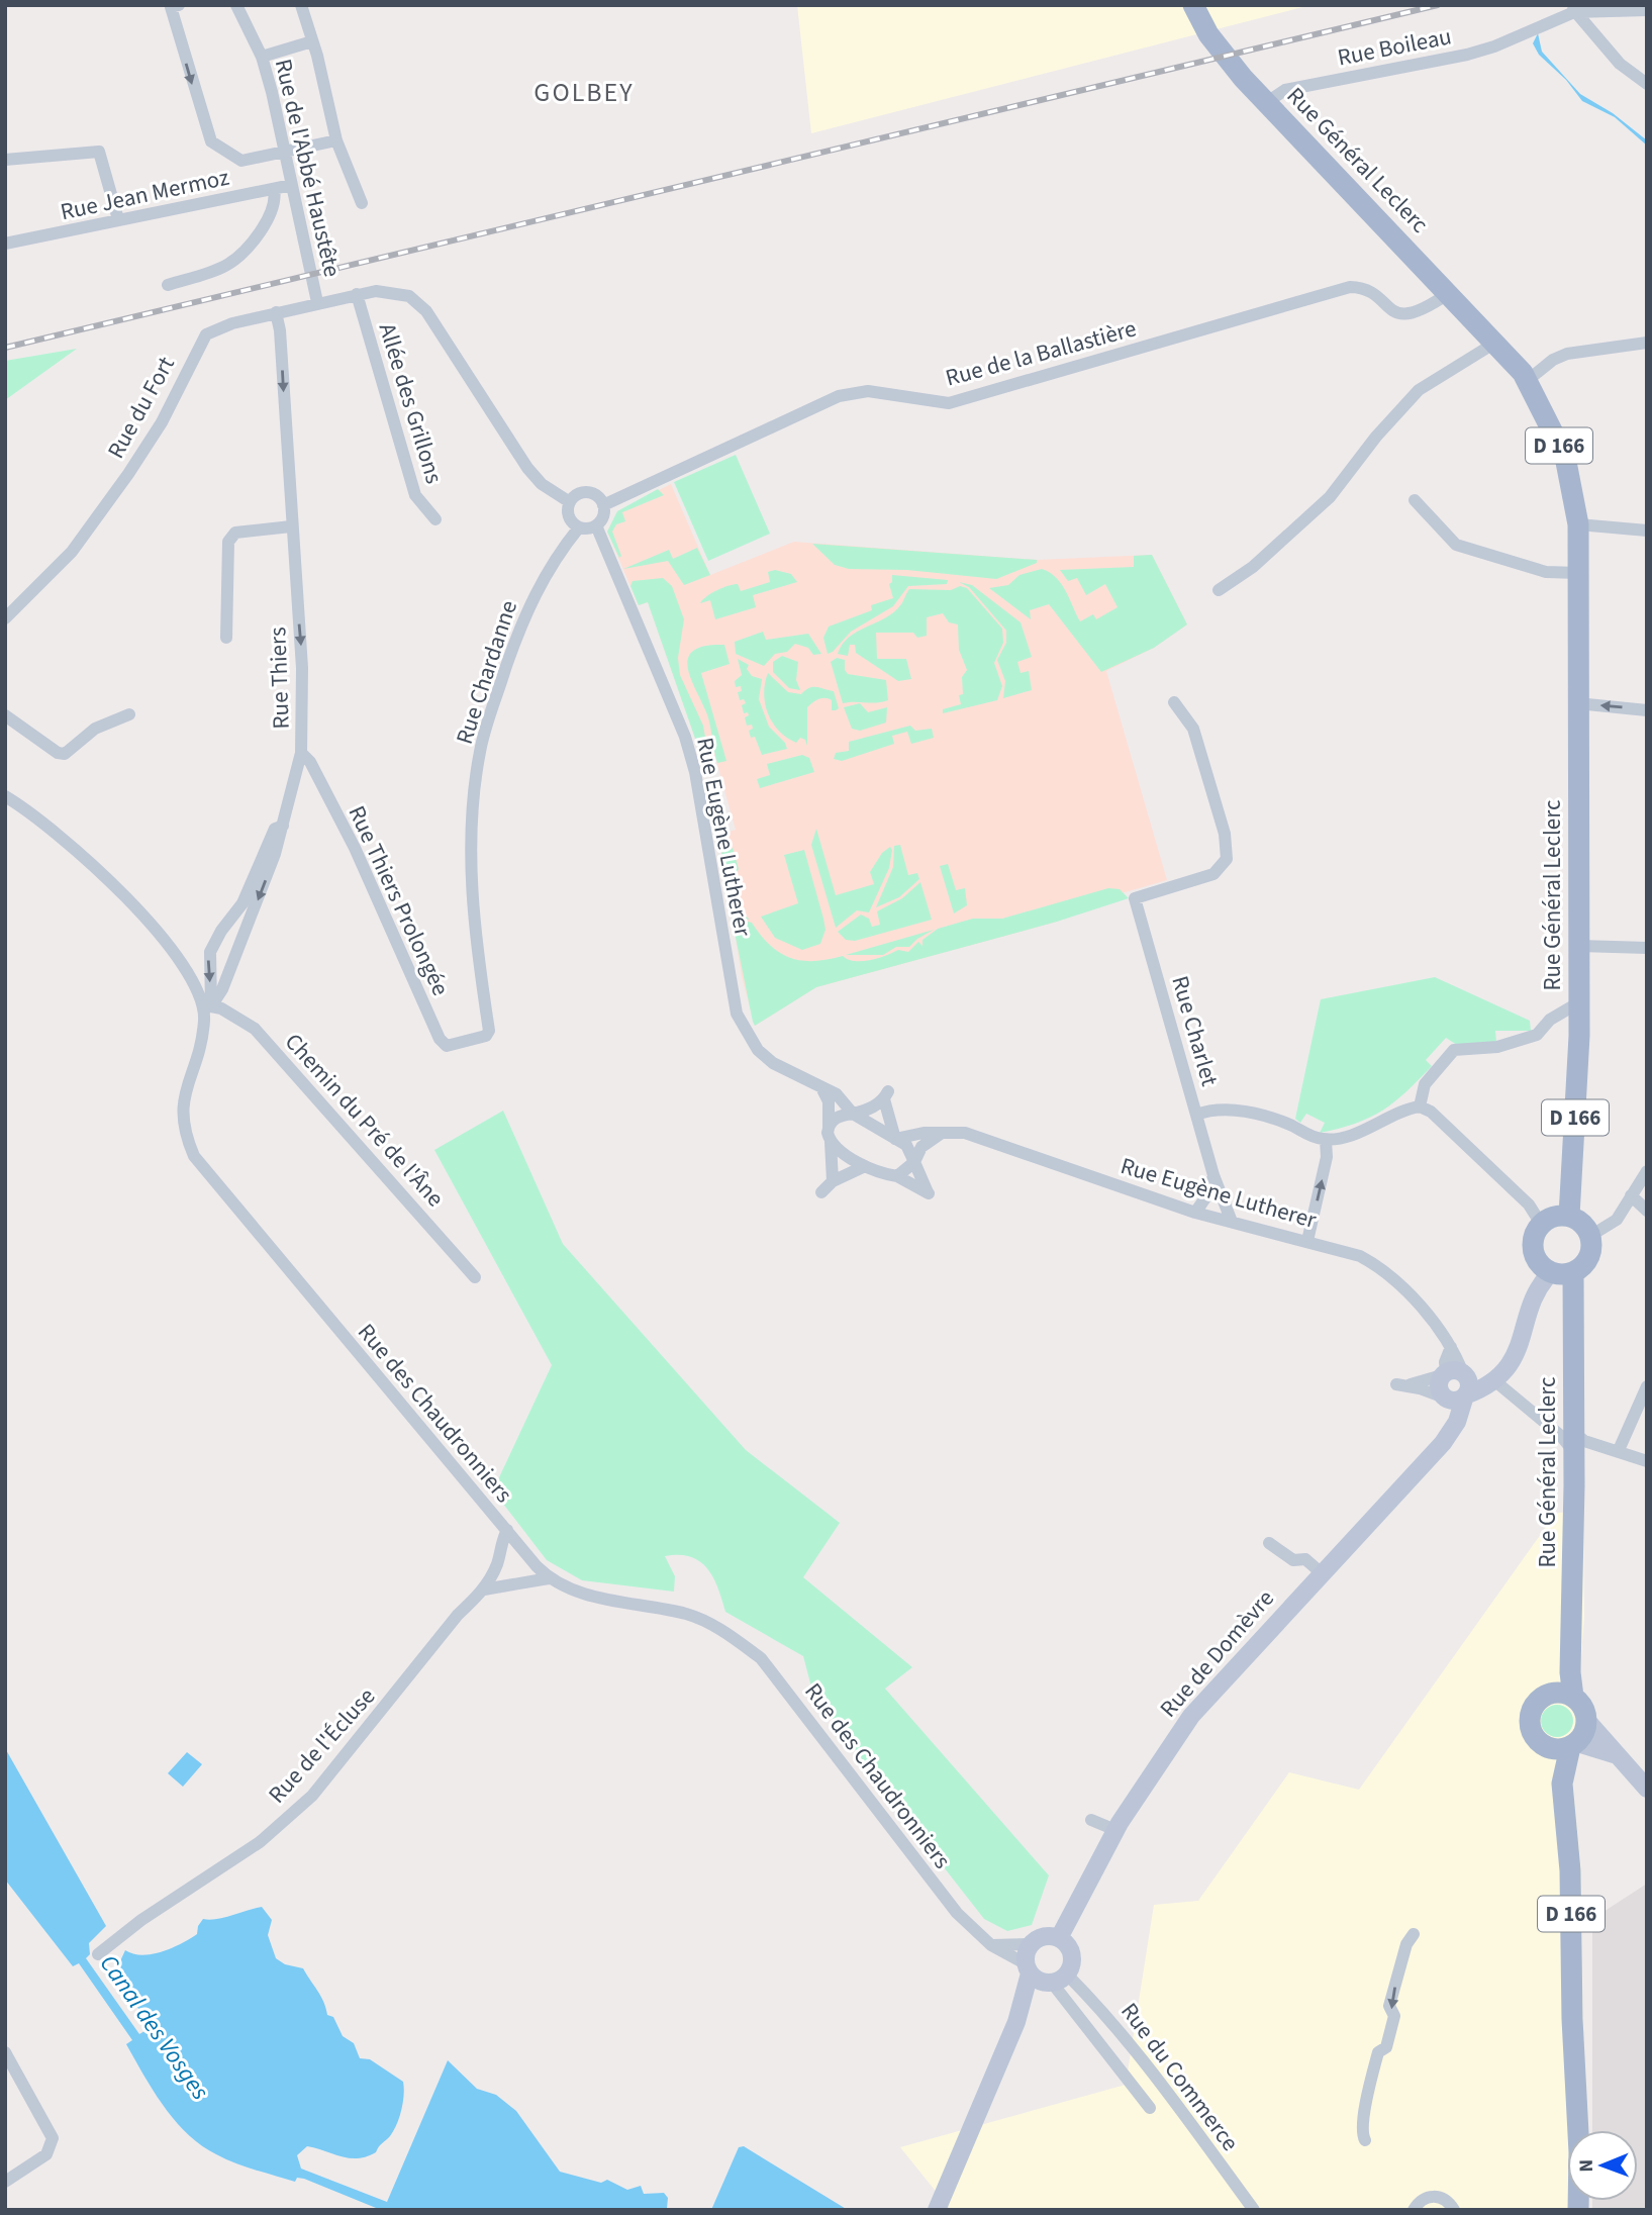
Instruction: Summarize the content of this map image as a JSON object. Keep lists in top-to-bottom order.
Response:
{
  "streets": {
    "main road": ["Rue Général Leclerc", "D 166"],
    "street": [
      "Rue Boileau",
      "Rue de l'Abbé Haustête",
      "Rue Jean Mermoz",
      "Rue de la Ballastière",
      "Allée des Grillons",
      "Rue du Fort",
      "Rue Chardanne",
      "Rue Thiers",
      "Rue Eugène Lutherer",
      "Rue Thiers Prolongée",
      "Rue Charlet",
      "Chemin du Pré de l'Âne",
      "Rue des Chaudronniers",
      "Rue de Domèvre",
      "Rue de l'Écluse",
      "Rue du Commerce"
    ]
  },
  "crossings": [
    ["Rue Boileau", "Rue Général Leclerc"],
    ["Rue Général Leclerc", "Rue de la Ballastière"],
    ["Rue Général Leclerc", "D 166"],
    ["Rue de l'Abbé Haustête", "Rue Jean Mermoz"],
    ["Rue de l'Abbé Haustête", "Rue du Fort"],
    ["Rue de la Ballastière", "Rue Chardanne"],
    ["Rue de la Ballastière", "Rue Eugène Lutherer"],
    ["Rue du Fort", "Rue Thiers"],
    ["Rue Chardanne", "Rue Eugène Lutherer"],
    ["Rue Chardanne", "Rue Thiers Prolongée"],
    ["Rue Thiers", "Rue Thiers Prolongée"],
    ["Rue Thiers", "Chemin du Pré de l'Âne"],
    ["Rue Thiers", "Rue des Chaudronniers"],
    ["Rue Eugène Lutherer", "Rue Charlet"],
    ["Rue Eugène Lutherer", "Rue de Domèvre"],
    ["Chemin du Pré de l'Âne", "Rue des Chaudronniers"],
    ["Rue des Chaudronniers", "Rue de Domèvre"],
    ["Rue des Chaudronniers", "Rue de l'Écluse"],
    ["Rue des Chaudronniers", "Rue du Commerce"],
    ["Rue de Domèvre", "Rue du Commerce"]
  ],
  "one_way": ["Rue Thiers"],
  "districts": ["GOLBEY"],
  "water": ["Canal des Vosges"],
  "north": "left"
}
